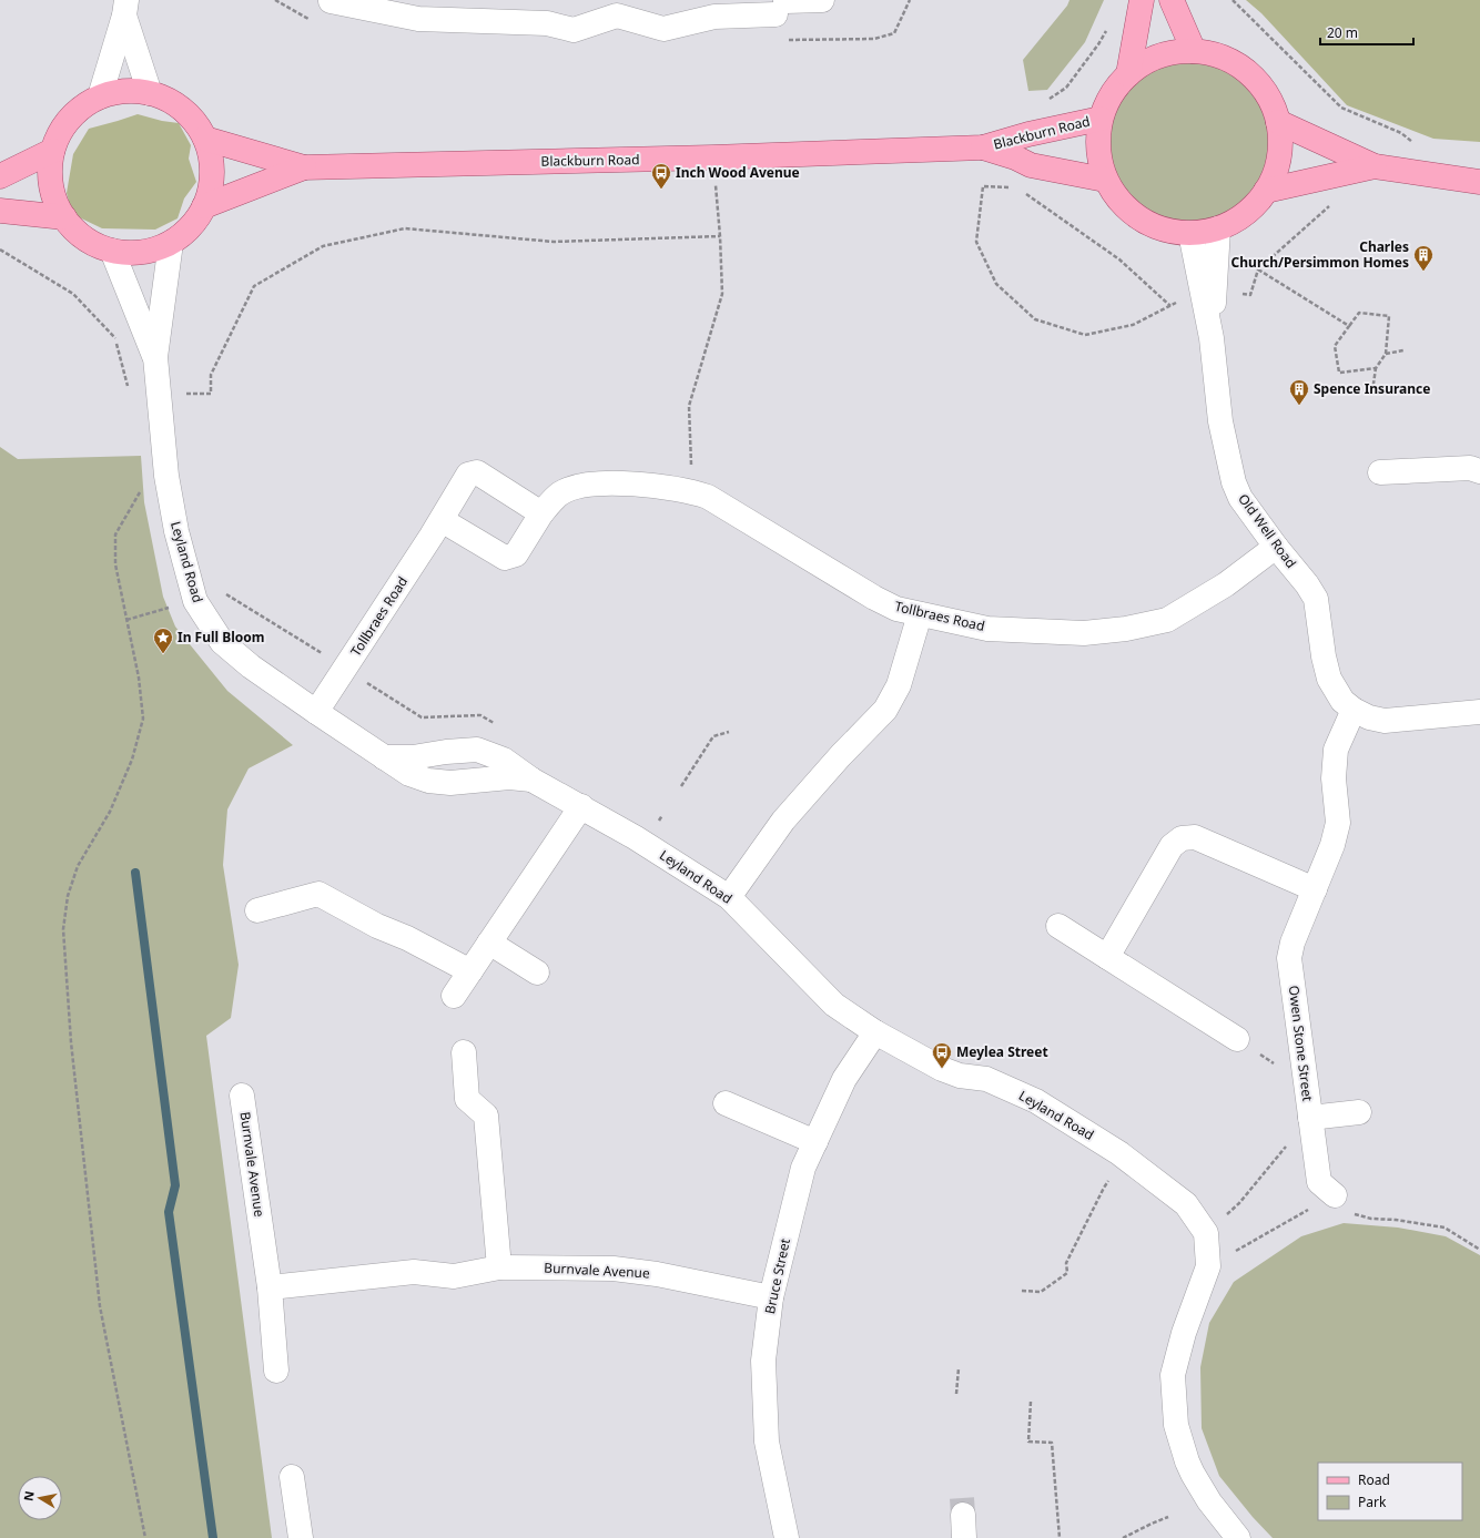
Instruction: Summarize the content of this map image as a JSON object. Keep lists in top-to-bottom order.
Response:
{
  "streets": {
    "main road": ["Blackburn Road"],
    "street": [
      "Old Well Road",
      "Leyland Road",
      "Tollbraes Road",
      "Owen Stone Street",
      "Burnvale Avenue",
      "Bruce Street"
    ]
  },
  "crossings": [
    ["Old Well Road", "Tollbraes Road"],
    ["Old Well Road", "Owen Stone Street"],
    ["Leyland Road", "Tollbraes Road"],
    ["Leyland Road", "Bruce Street"],
    ["Burnvale Avenue", "Bruce Street"]
  ],
  "places": {
    "bus stop": ["Inch Wood Avenue", "Meylea Street"],
    "building": ["Charles Church/Persimmon Homes", "Spence Insurance"],
    "place": ["In Full Bloom"]
  },
  "legend": ["Road", "Park"],
  "scale_bar": "20 m",
  "north": "left"
}
